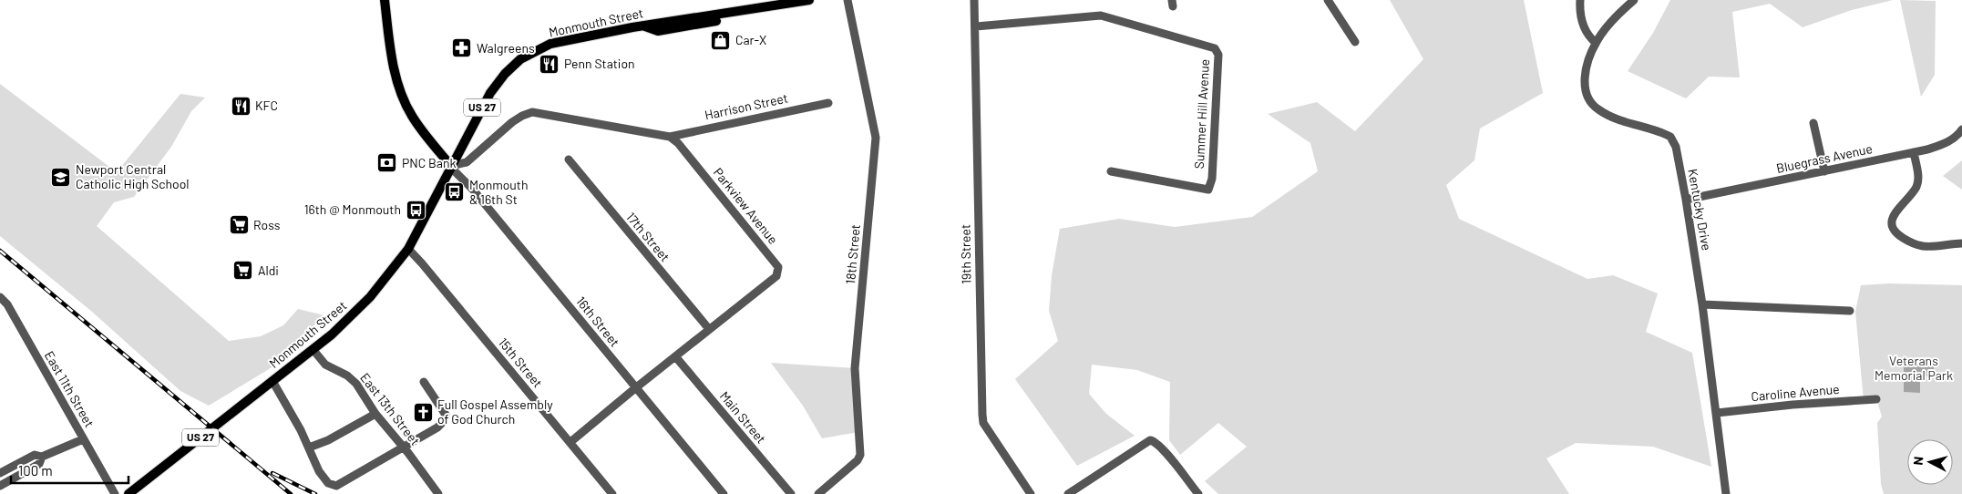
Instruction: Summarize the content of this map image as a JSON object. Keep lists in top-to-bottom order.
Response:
{
  "streets": {
    "main road": ["Monmouth Street", "US 27"],
    "street": [
      "Harrison Street",
      "Summer Hill Avenue",
      "Bluegrass Avenue",
      "Parkview Avenue",
      "Kentucky Drive",
      "17th Street",
      "18th Street",
      "19th Street",
      "16th Street",
      "15th Street",
      "East 11th Street",
      "Caroline Avenue",
      "East 13th Street",
      "Main Street"
    ]
  },
  "crossings": [
    ["Monmouth Street", "16th Street"],
    ["Monmouth Street", "15th Street"],
    ["Monmouth Street", "East 13th Street"],
    ["Harrison Street", "Parkview Avenue"],
    ["Summer Hill Avenue", "19th Street"],
    ["Bluegrass Avenue", "Kentucky Drive"],
    ["Parkview Avenue", "17th Street"],
    ["Parkview Avenue", "16th Street"],
    ["Parkview Avenue", "15th Street"],
    ["Parkview Avenue", "Main Street"],
    ["Kentucky Drive", "Caroline Avenue"]
  ],
  "parks": ["Veterans Memorial Park"],
  "places": {
    "shop": ["Car-X"],
    "pharmacy": ["Walgreens"],
    "restaurant": ["Penn Station", "KFC"],
    "bank": ["PNC Bank"],
    "school or university": ["Newport Central Catholic High School"],
    "bus stop": ["Monmouth & 16th St", "16th @ Monmouth"],
    "supermarket": ["Ross", "Aldi"],
    "church": ["Full Gospel Assembly of God Church"]
  },
  "scale_bar": "100 m",
  "north": "left"
}
